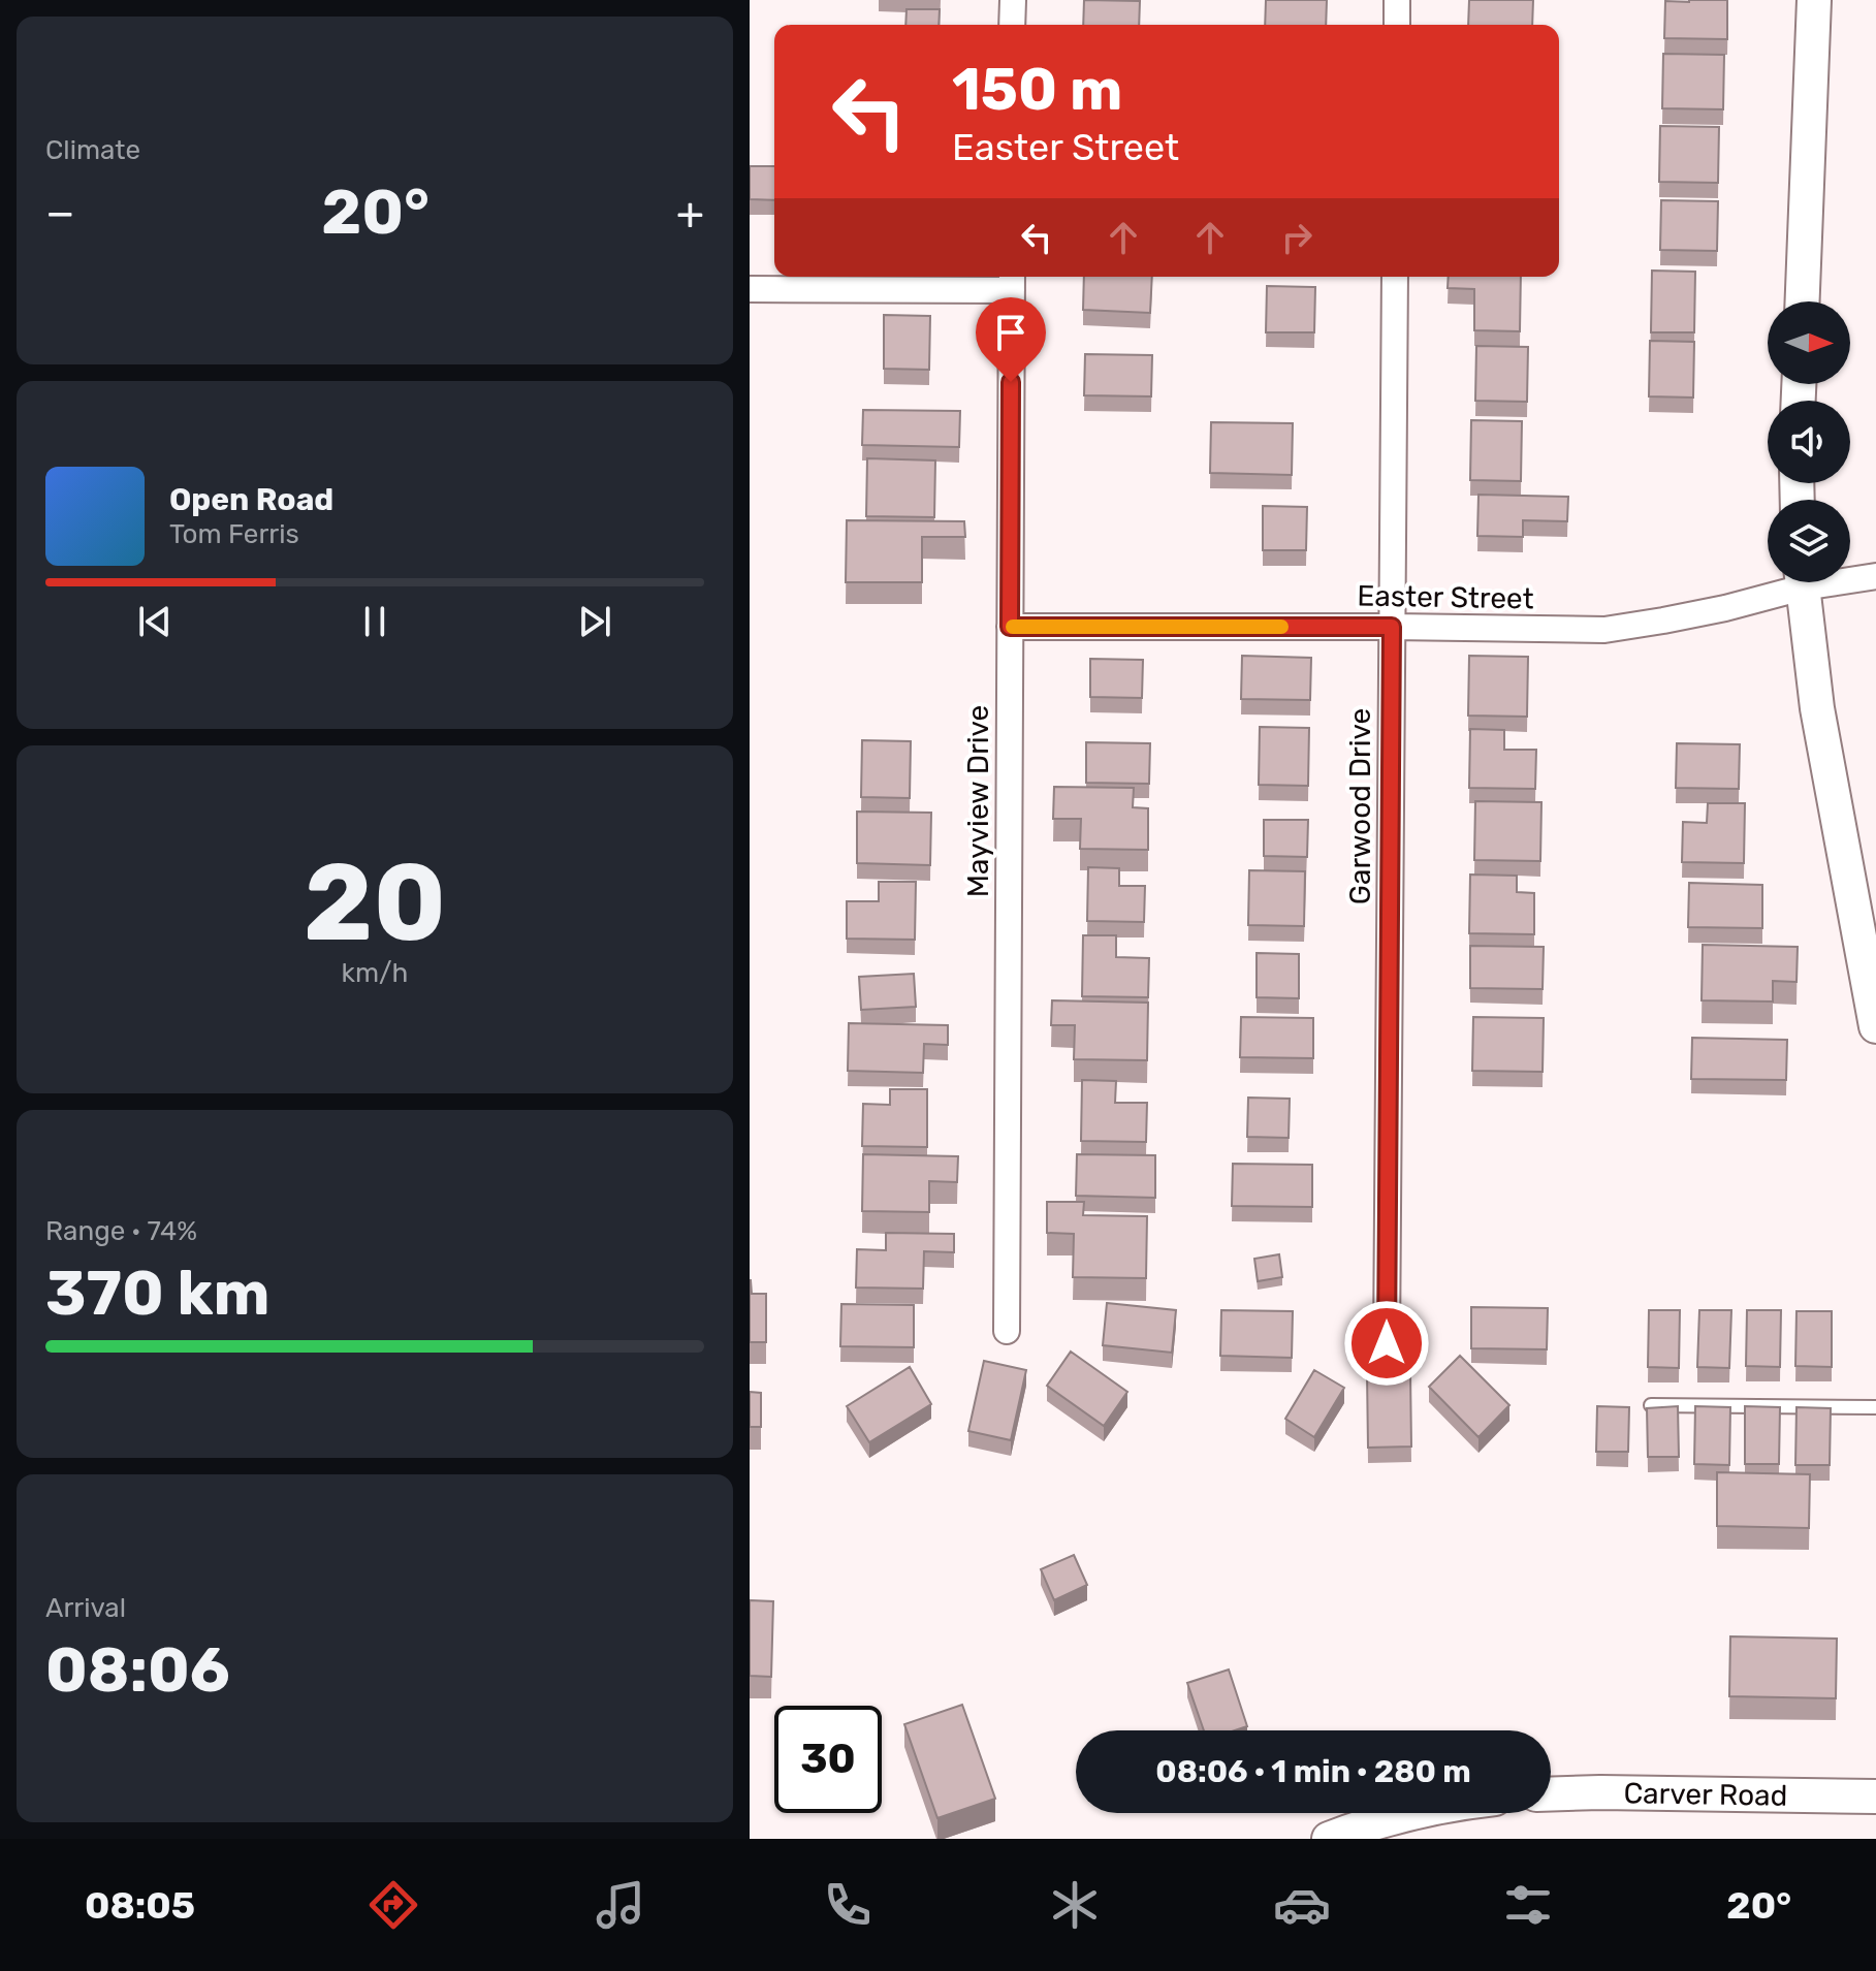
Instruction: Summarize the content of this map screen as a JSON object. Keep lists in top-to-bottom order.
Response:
{
  "streets": {
    "street": [
      "Easter Street",
      "Mayview Drive",
      "Garwood Drive",
      "Carver Road"
    ]
  },
  "crossings": [
    ["Easter Street", "Mayview Drive"],
    ["Easter Street", "Garwood Drive"]
  ],
  "north": "right",
  "page": {
    "tile": [
      "Climate",
      ["20", "km/h"],
      ["Range · 74%", "370 km"],
      ["Arrival", "08:06"]
    ],
    "turn": ["150 m", "Easter Street"],
    "heat": ["−", "20°", "+"],
    "song": ["Open Road", "Tom Ferris"],
    "limit": "30",
    "trip": "08:06 · 1 min · 280 m",
    "tabs": ["08:05", "20°"]
  }
}
